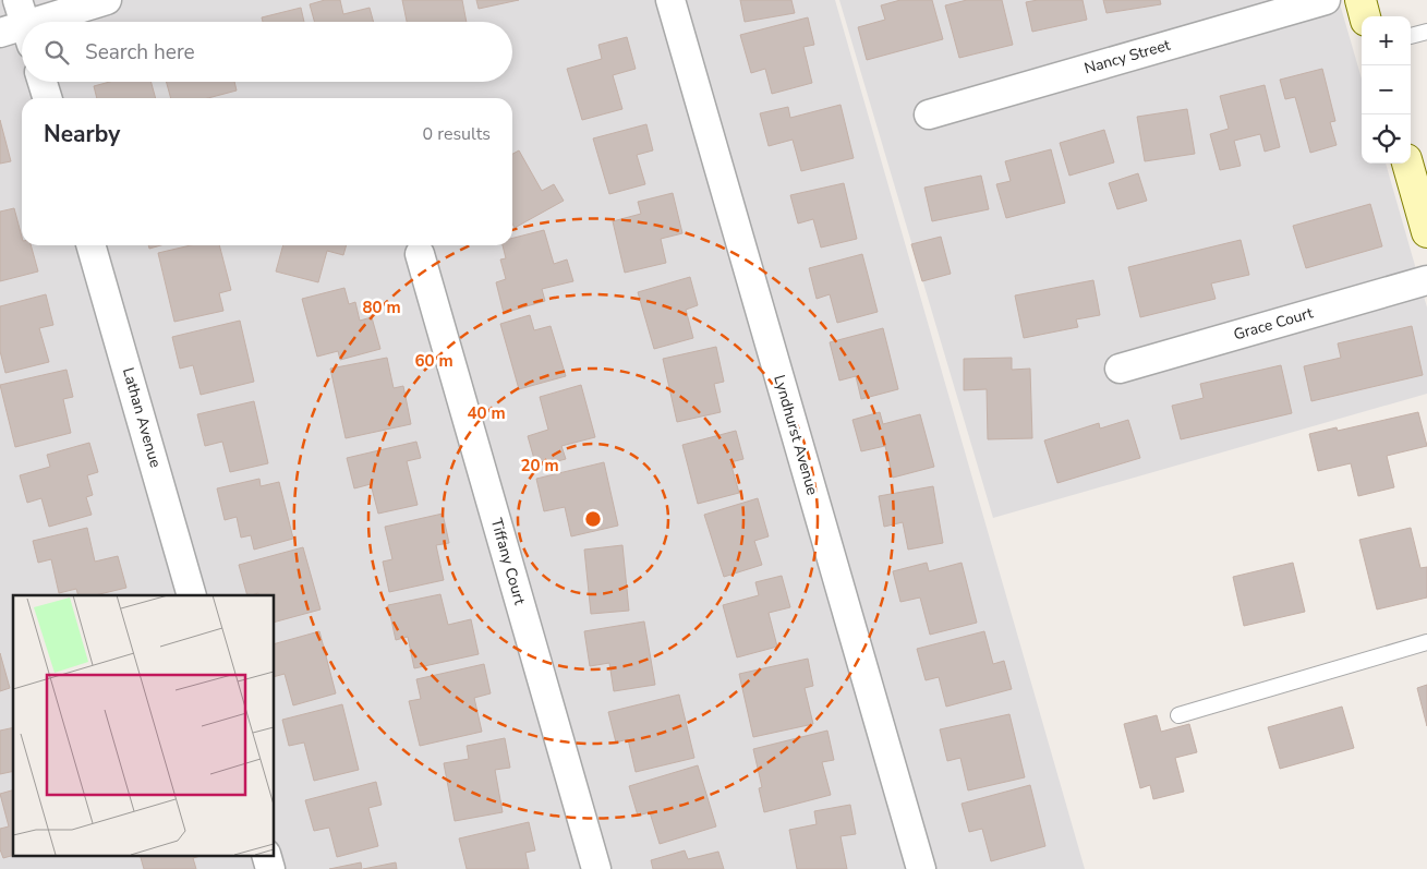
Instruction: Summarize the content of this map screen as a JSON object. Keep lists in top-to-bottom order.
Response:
{
  "streets": {
    "street": [
      "Nancy Street",
      "Grace Court",
      "Lathan Avenue",
      "Lyndhurst Avenue",
      "Tiffany Court"
    ]
  },
  "page": {
    "map_buttons": ["+", "−"],
    "search": "Search here",
    "heading": ["Nearby", "0 results"]
  },
  "rings": [
    "80 m",
    "60 m",
    "40 m",
    "20 m"
  ]
}
